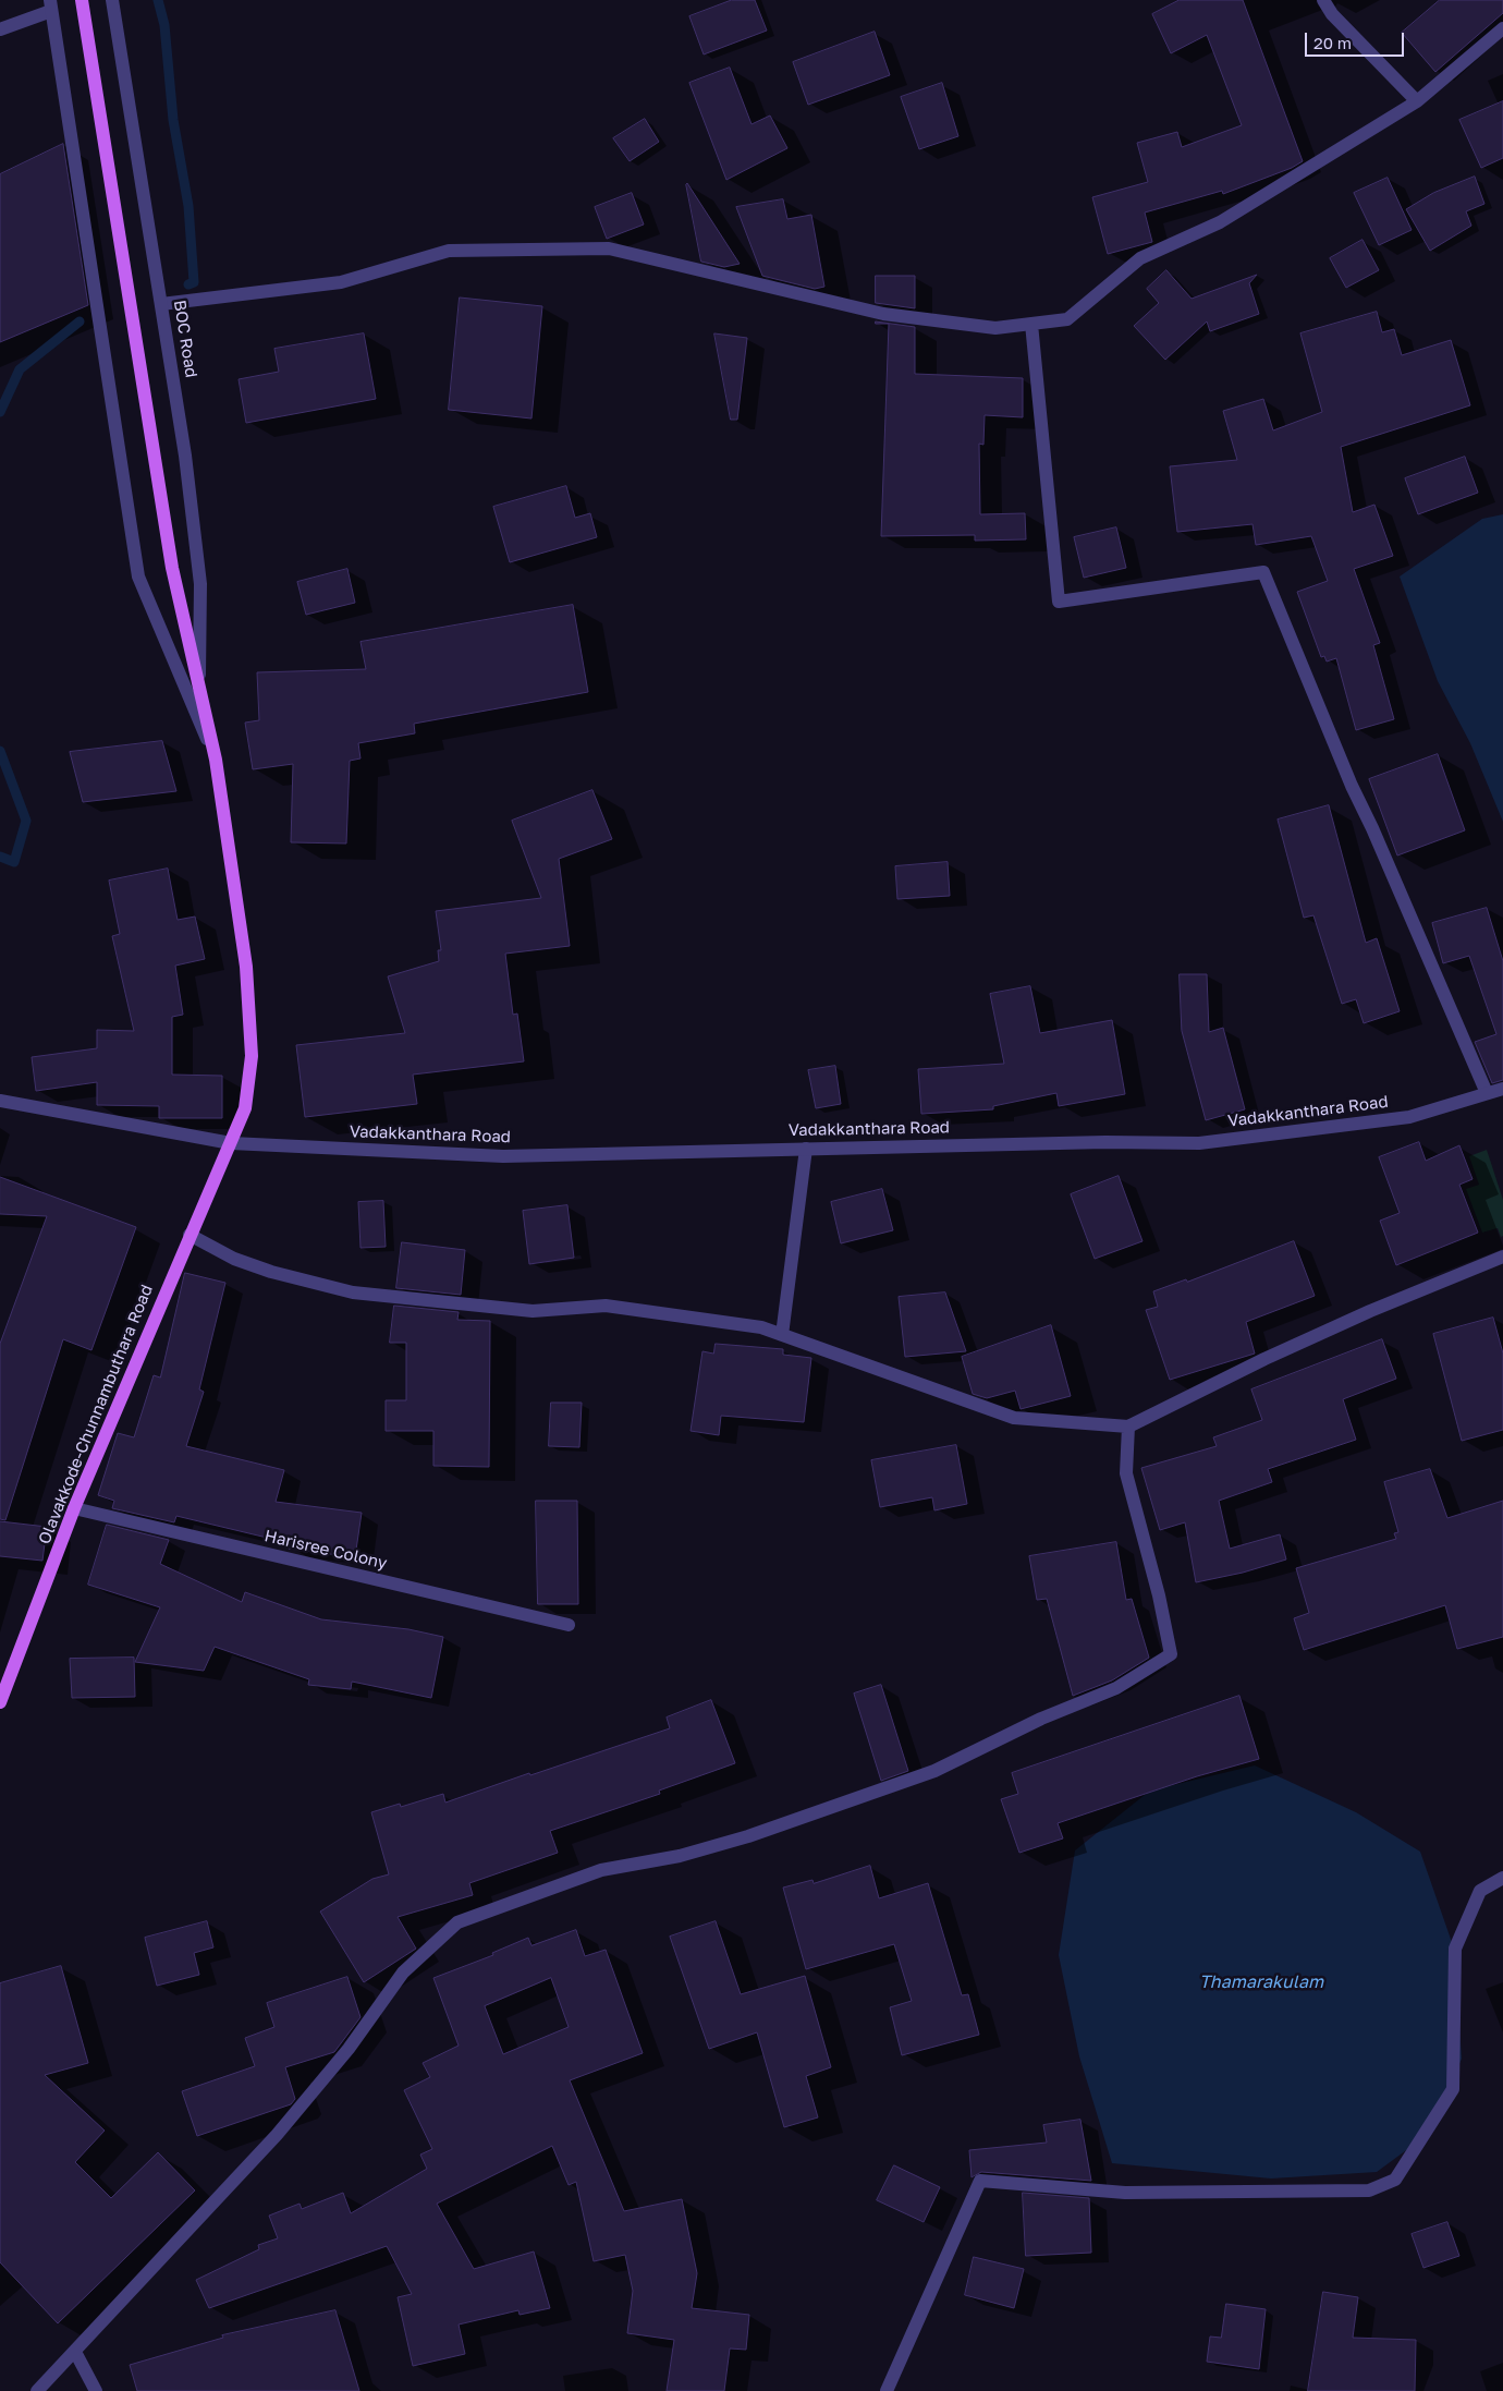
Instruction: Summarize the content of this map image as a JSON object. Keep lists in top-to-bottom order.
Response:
{
  "streets": {
    "main road": ["Olavakkode-Chunnambuthara Road"],
    "street": ["BOC Road", "Vadakkanthara Road", "Harisree Colony"]
  },
  "crossings": [
    ["BOC Road", "Olavakkode-Chunnambuthara Road"],
    ["Vadakkanthara Road", "Olavakkode-Chunnambuthara Road"],
    ["Olavakkode-Chunnambuthara Road", "Harisree Colony"]
  ],
  "water": ["Thamarakulam"],
  "scale_bar": "20 m"
}
